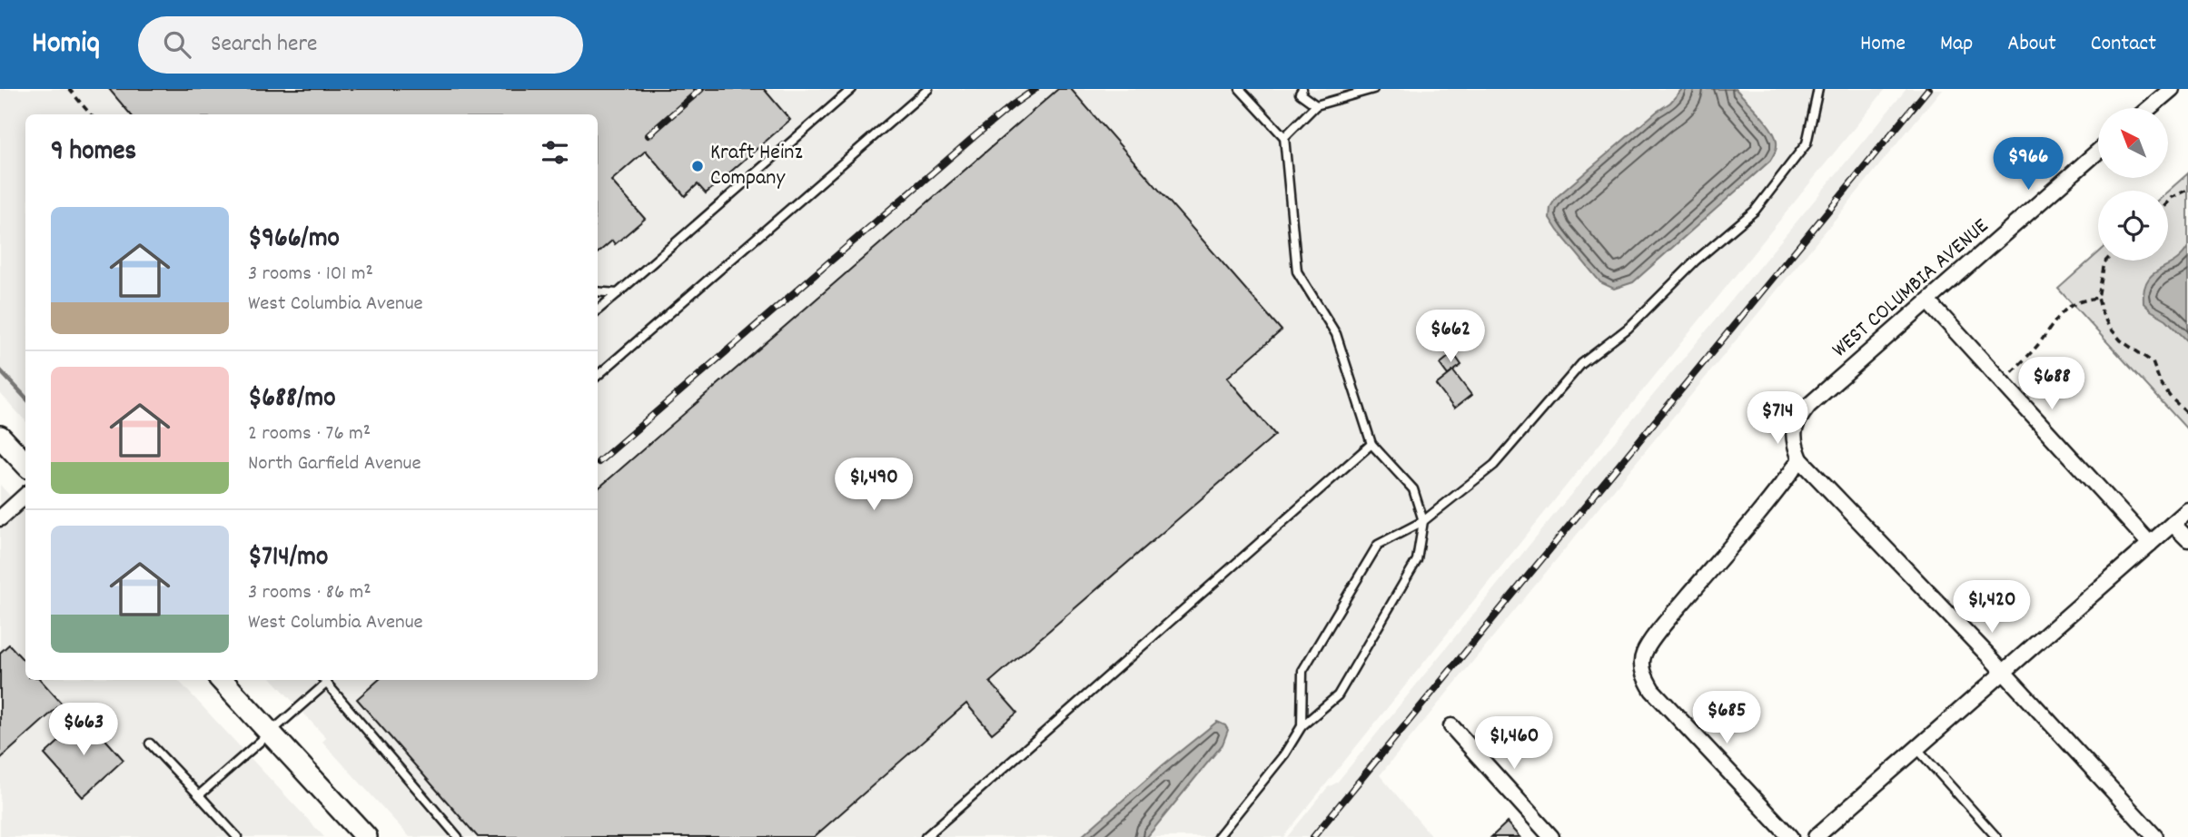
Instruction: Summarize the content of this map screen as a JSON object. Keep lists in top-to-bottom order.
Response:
{
  "streets": {
    "street": ["WEST COLUMBIA AVENUE"]
  },
  "places": ["Kraft Heinz Company"],
  "north": "top left",
  "page": {
    "header": "Homiq",
    "search": "Search here",
    "nav": [
      "Home",
      "Map",
      "About",
      "Contact"
    ],
    "heading": "9 homes",
    "price": [
      "$966",
      "$662",
      "$688",
      "$714",
      "$1,490",
      "$1,420",
      "$685",
      "$663",
      "$1,460"
    ],
    "list": [
      {
        "name": "$966/mo",
        "note": "3 rooms · 101 m² · West Columbia Avenue"
      },
      {
        "name": "$688/mo",
        "note": "2 rooms · 76 m² · North Garfield Avenue"
      },
      {
        "name": "$714/mo",
        "note": "3 rooms · 86 m² · West Columbia Avenue"
      }
    ]
  }
}
